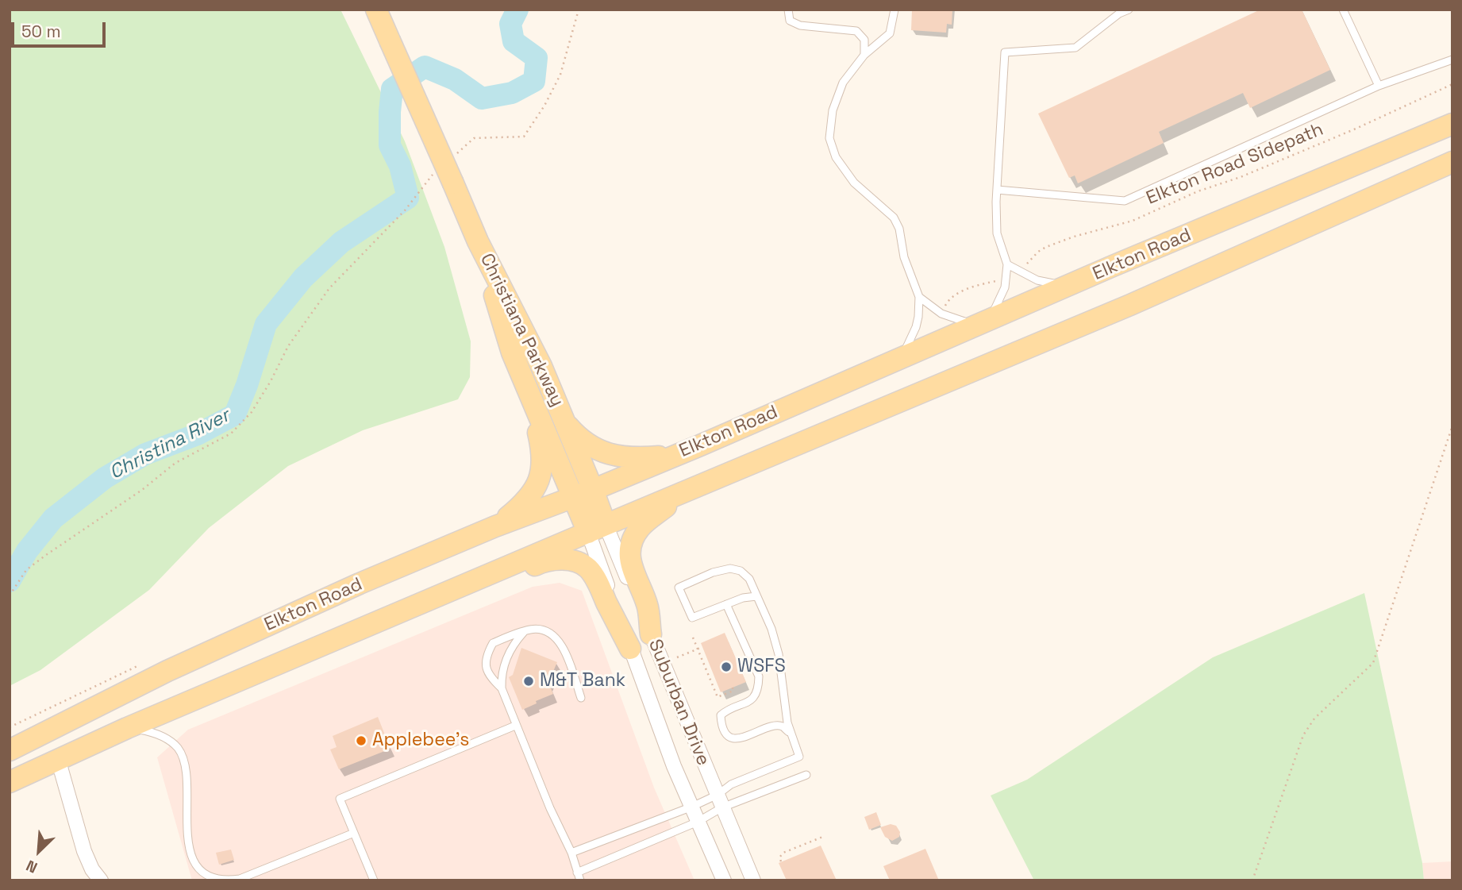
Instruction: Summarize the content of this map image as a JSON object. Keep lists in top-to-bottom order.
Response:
{
  "streets": {
    "main road": ["Elkton Road", "Christiana Parkway"],
    "street": ["Suburban Drive"],
    "path": ["Elkton Road Sidepath"]
  },
  "crossings": [
    ["Elkton Road", "Christiana Parkway"],
    ["Elkton Road", "Suburban Drive"],
    ["Christiana Parkway", "Suburban Drive"]
  ],
  "water": ["Christina River"],
  "places": ["WSFS", "M&T Bank", "Applebee's"],
  "scale_bar": "50 m",
  "north": "bottom left"
}
